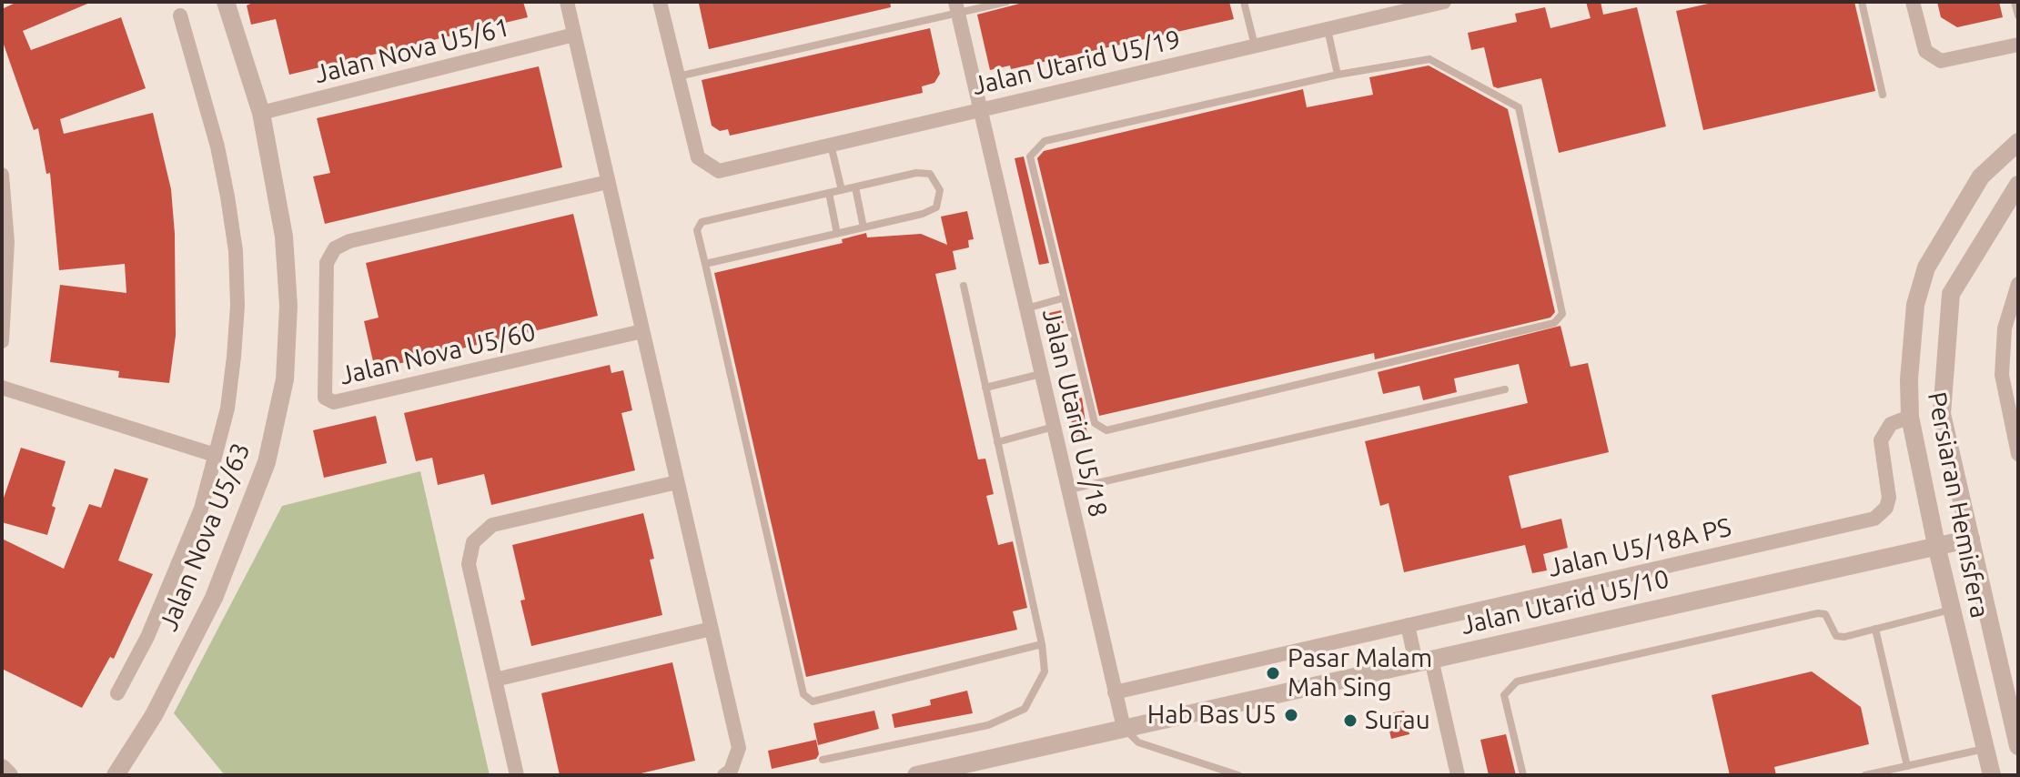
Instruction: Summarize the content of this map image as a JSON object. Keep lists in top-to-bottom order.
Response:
{
  "streets": {
    "street": [
      "Jalan Nova U5/61",
      "Jalan Utarid U5/19",
      "Jalan Nova U5/60",
      "Jalan Utarid U5/18",
      "Persiaran Hemisfera",
      "Jalan Nova U5/63",
      "Jalan U5/18A PS",
      "Jalan Utarid U5/10"
    ]
  },
  "crossings": [
    ["Jalan Nova U5/61", "Jalan Nova U5/63"],
    ["Jalan Utarid U5/19", "Jalan Utarid U5/18"],
    ["Jalan Utarid U5/18", "Jalan U5/18A PS"],
    ["Jalan Utarid U5/18", "Jalan Utarid U5/10"],
    ["Persiaran Hemisfera", "Jalan U5/18A PS"],
    ["Persiaran Hemisfera", "Jalan Utarid U5/10"]
  ],
  "places": ["Pasar Malam Mah Sing", "Hab Bas U5", "Surau"]
}
